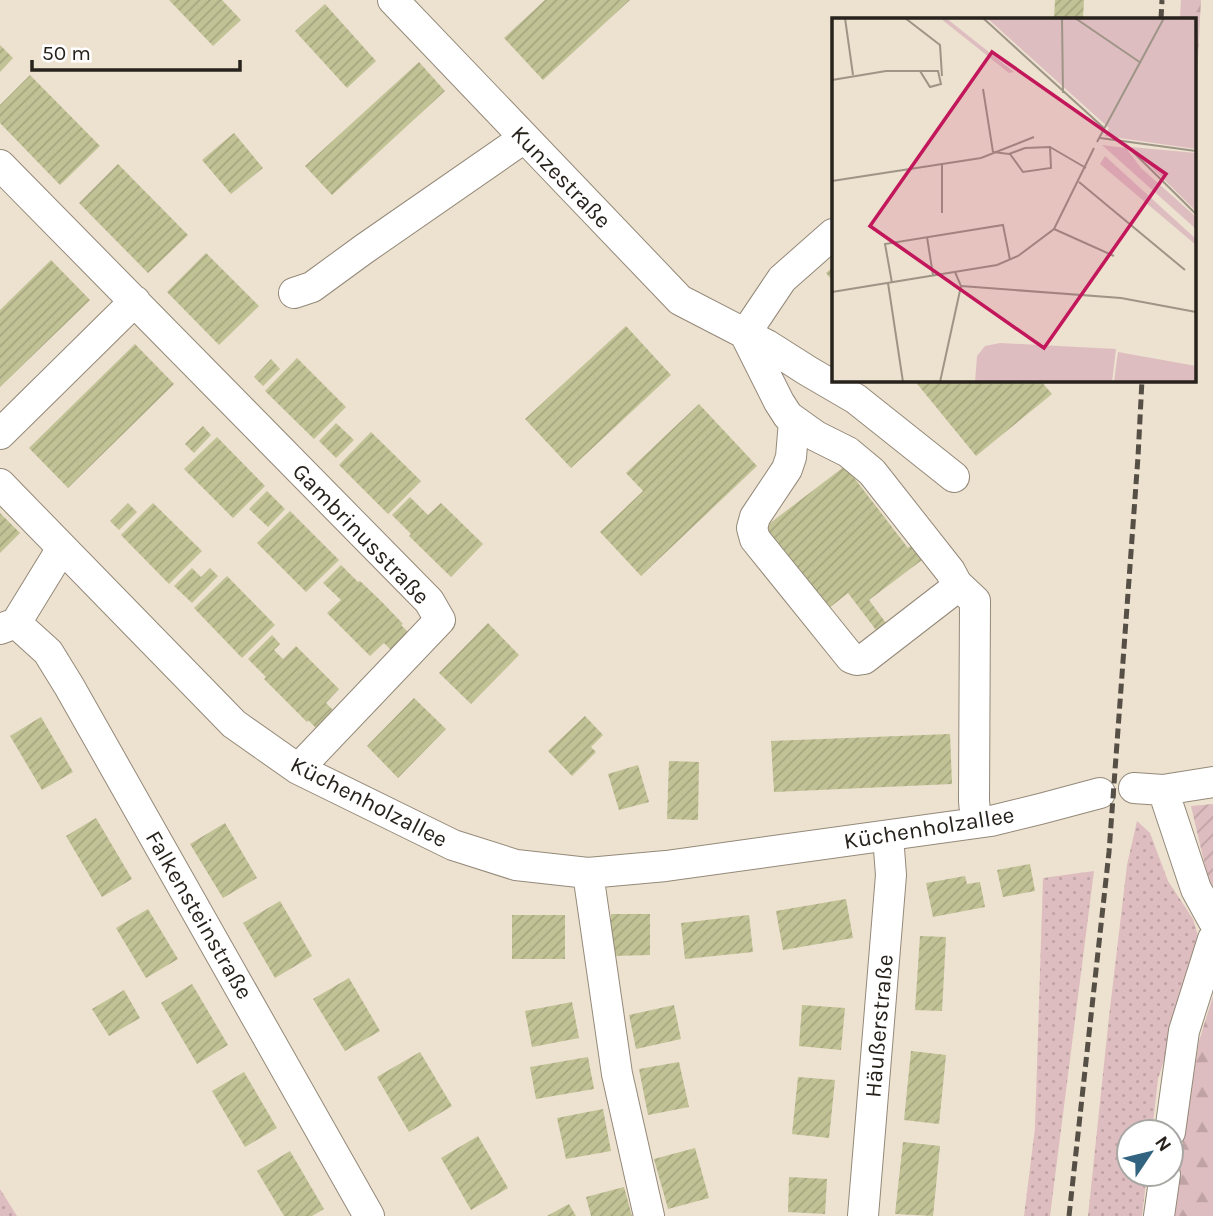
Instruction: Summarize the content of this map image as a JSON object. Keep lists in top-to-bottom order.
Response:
{
  "streets": {
    "street": [
      "Kunzestraße",
      "Gambrinusstraße",
      "Küchenholzallee",
      "Falkensteinstraße",
      "Häußerstraße"
    ]
  },
  "crossings": [
    ["Gambrinusstraße", "Küchenholzallee"],
    ["Küchenholzallee", "Häußerstraße"]
  ],
  "scale_bar": "50 m",
  "north": "top right"
}
